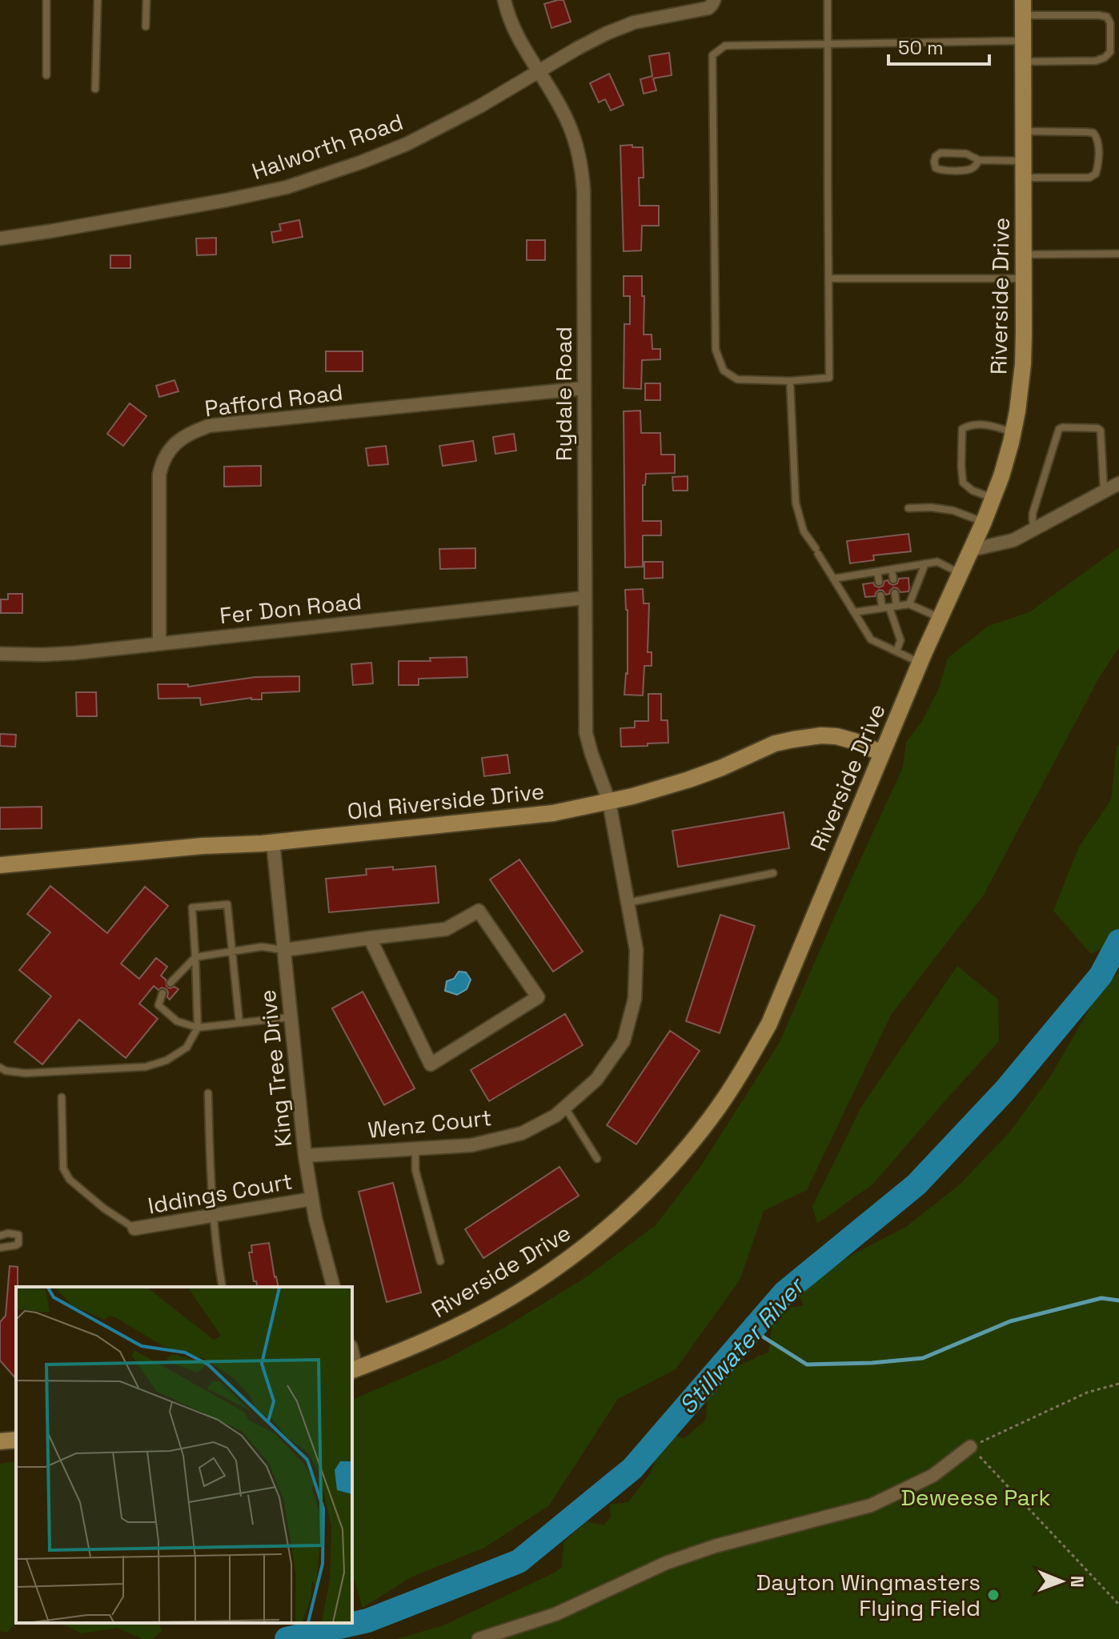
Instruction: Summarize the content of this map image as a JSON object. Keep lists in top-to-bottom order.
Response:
{
  "streets": {
    "main road": ["Riverside Drive", "Old Riverside Drive"],
    "street": [
      "Halworth Road",
      "Rydale Road",
      "Pafford Road",
      "Fer Don Road",
      "King Tree Drive",
      "Wenz Court",
      "Iddings Court"
    ]
  },
  "crossings": [
    ["Halworth Road", "Rydale Road"],
    ["Riverside Drive", "Old Riverside Drive"],
    ["Rydale Road", "Pafford Road"],
    ["Rydale Road", "Fer Don Road"],
    ["Rydale Road", "Old Riverside Drive"],
    ["Rydale Road", "Wenz Court"],
    ["Pafford Road", "Fer Don Road"],
    ["Old Riverside Drive", "King Tree Drive"],
    ["Old Riverside Drive", "Wenz Court"],
    ["King Tree Drive", "Wenz Court"],
    ["King Tree Drive", "Iddings Court"]
  ],
  "water": ["Stillwater River"],
  "parks": ["Deweese Park"],
  "places": ["Dayton Wingmasters Flying Field"],
  "scale_bar": "50 m",
  "north": "right"
}
